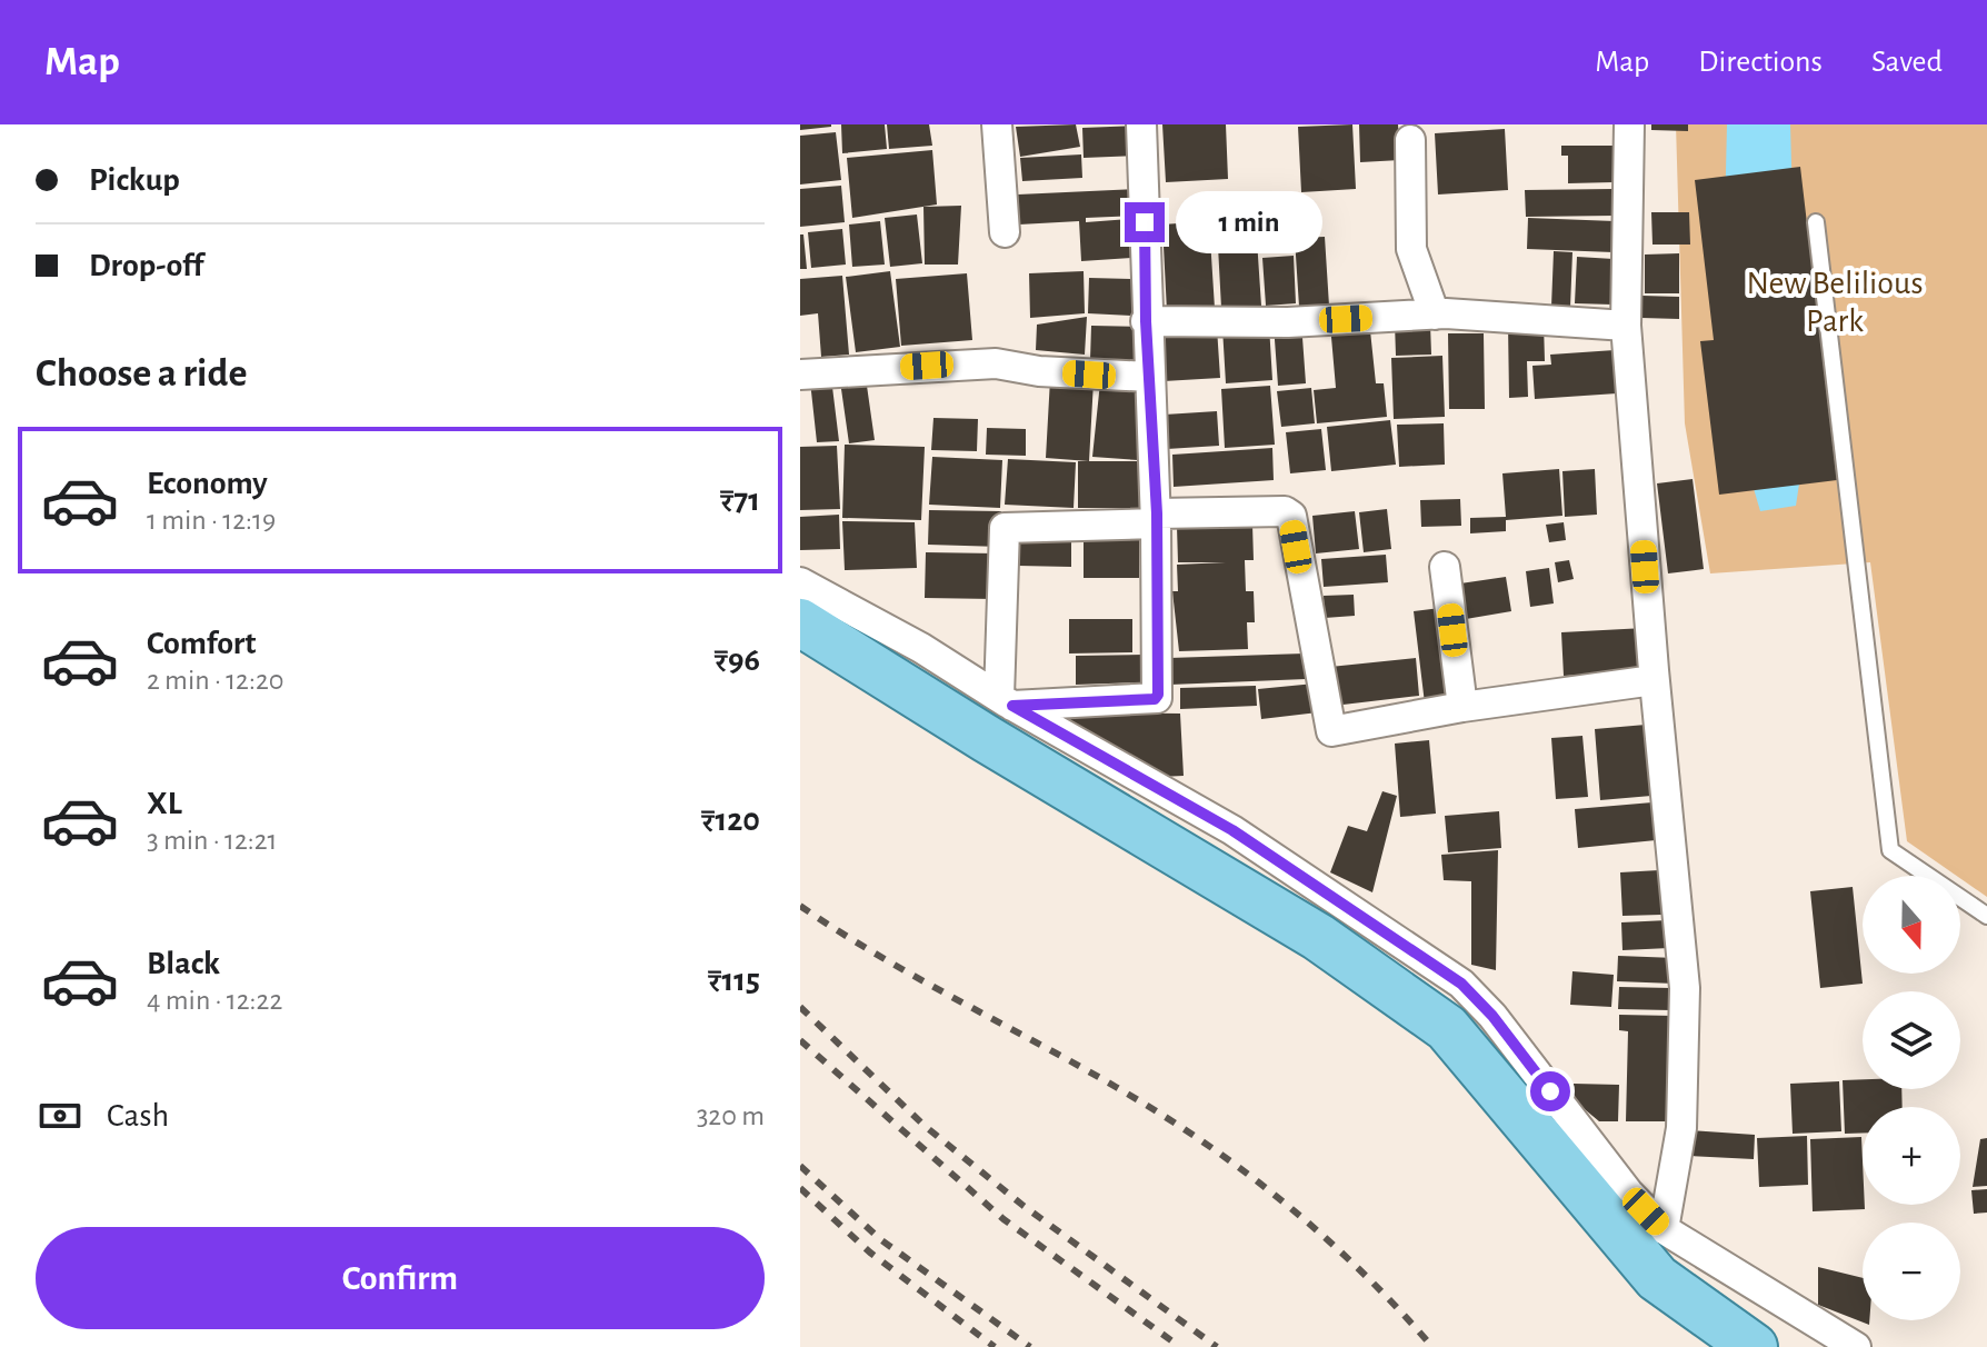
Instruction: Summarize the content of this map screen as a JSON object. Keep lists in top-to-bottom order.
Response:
{
  "parks": ["New Belilious Park"],
  "north": "bottom",
  "page": {
    "header": "Map",
    "nav": ["Map", "Directions", "Saved"],
    "banner": ["Pickup", "Drop-off"],
    "bubble": "1 min",
    "heading": "Choose a ride",
    "list": [
      {
        "name": "Economy",
        "note": "1 min · 12:19",
        "value": "₹71"
      },
      {
        "name": "Comfort",
        "note": "2 min · 12:20",
        "value": "₹96"
      },
      {
        "name": "XL",
        "note": "3 min · 12:21",
        "value": "₹120"
      },
      {
        "name": "Black",
        "note": "4 min · 12:22",
        "value": "₹115"
      }
    ],
    "map_buttons": ["+", "−"],
    "pay": ["Cash", "320 m"],
    "buttons": "Confirm"
  }
}
